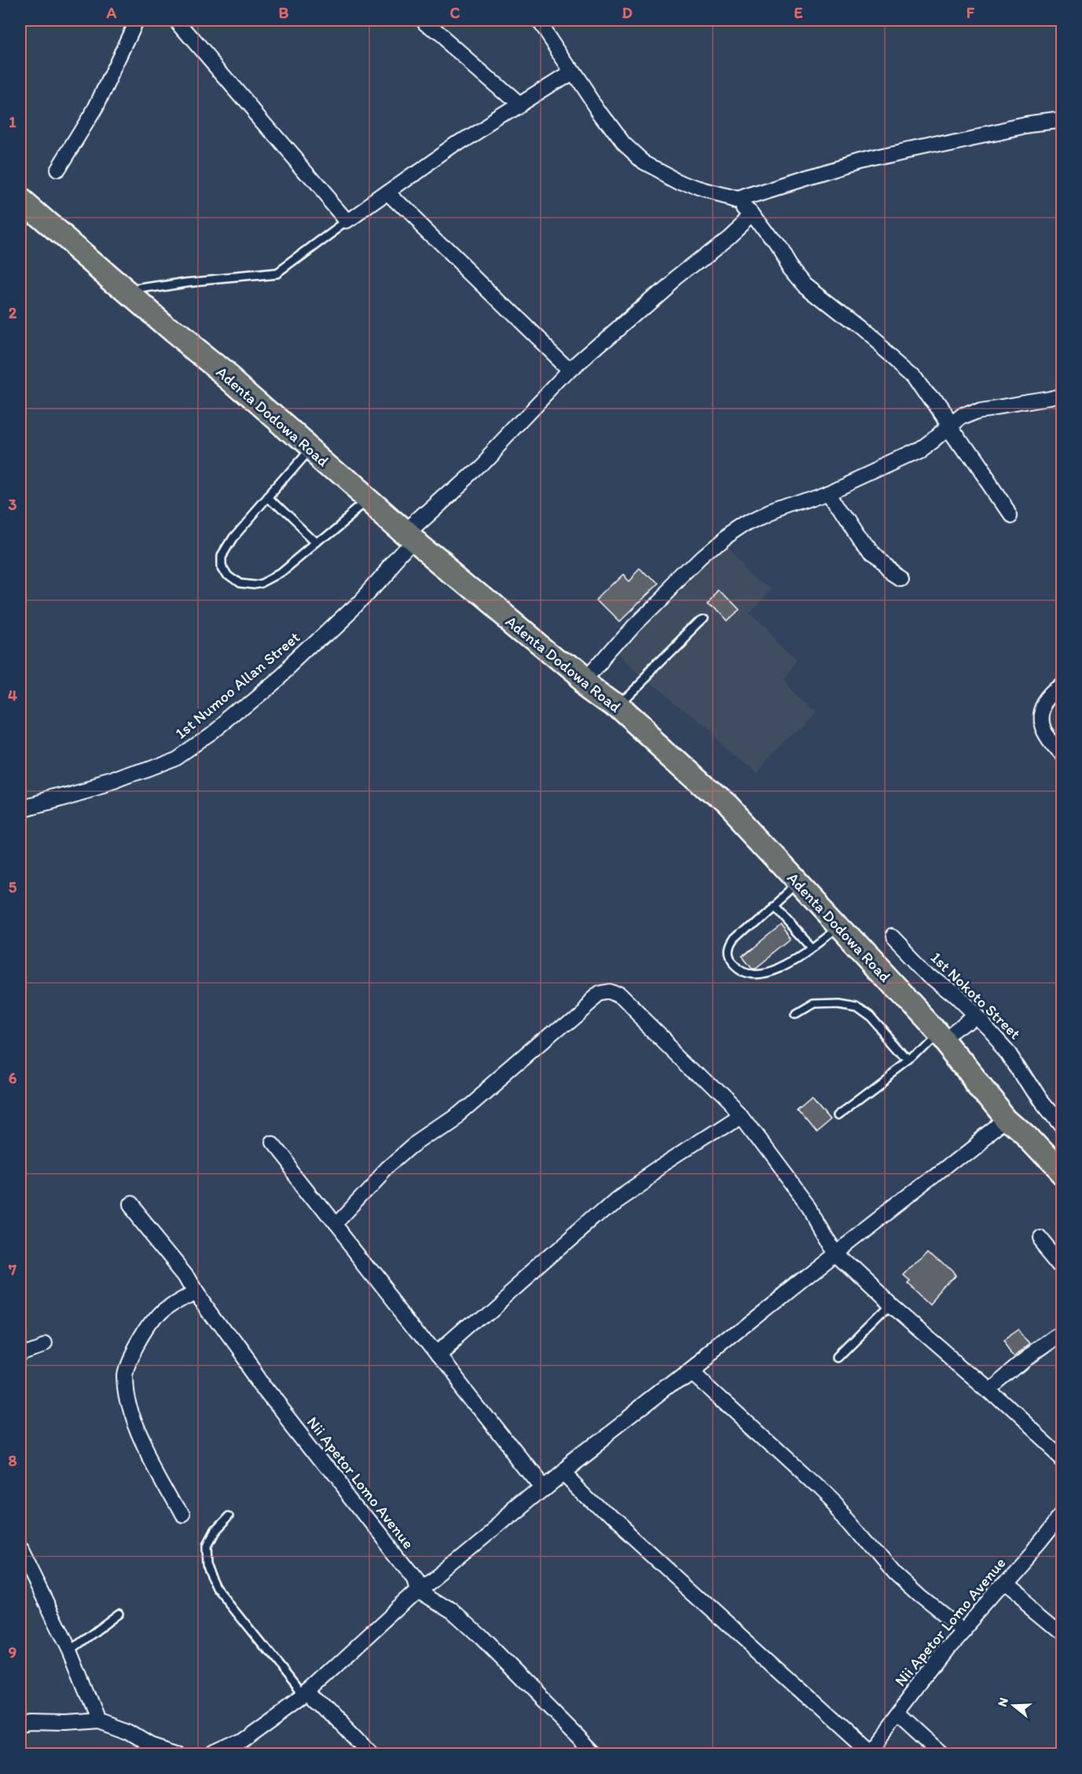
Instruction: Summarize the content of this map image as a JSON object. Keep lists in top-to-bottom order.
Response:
{
  "streets": {
    "main road": ["Adenta Dodowa Road"],
    "street": ["1st Numoo Allan Street", "1st Nokoto Street", "Nii Apetor Lomo Avenue"]
  },
  "crossings": [
    ["Adenta Dodowa Road", "1st Numoo Allan Street"]
  ],
  "north": "left",
  "grid": {
    "columns": [
      "A",
      "B",
      "C",
      "D",
      "E",
      "F"
    ],
    "rows": [
      "1",
      "2",
      "3",
      "4",
      "5",
      "6",
      "7",
      "8",
      "9"
    ]
  }
}
